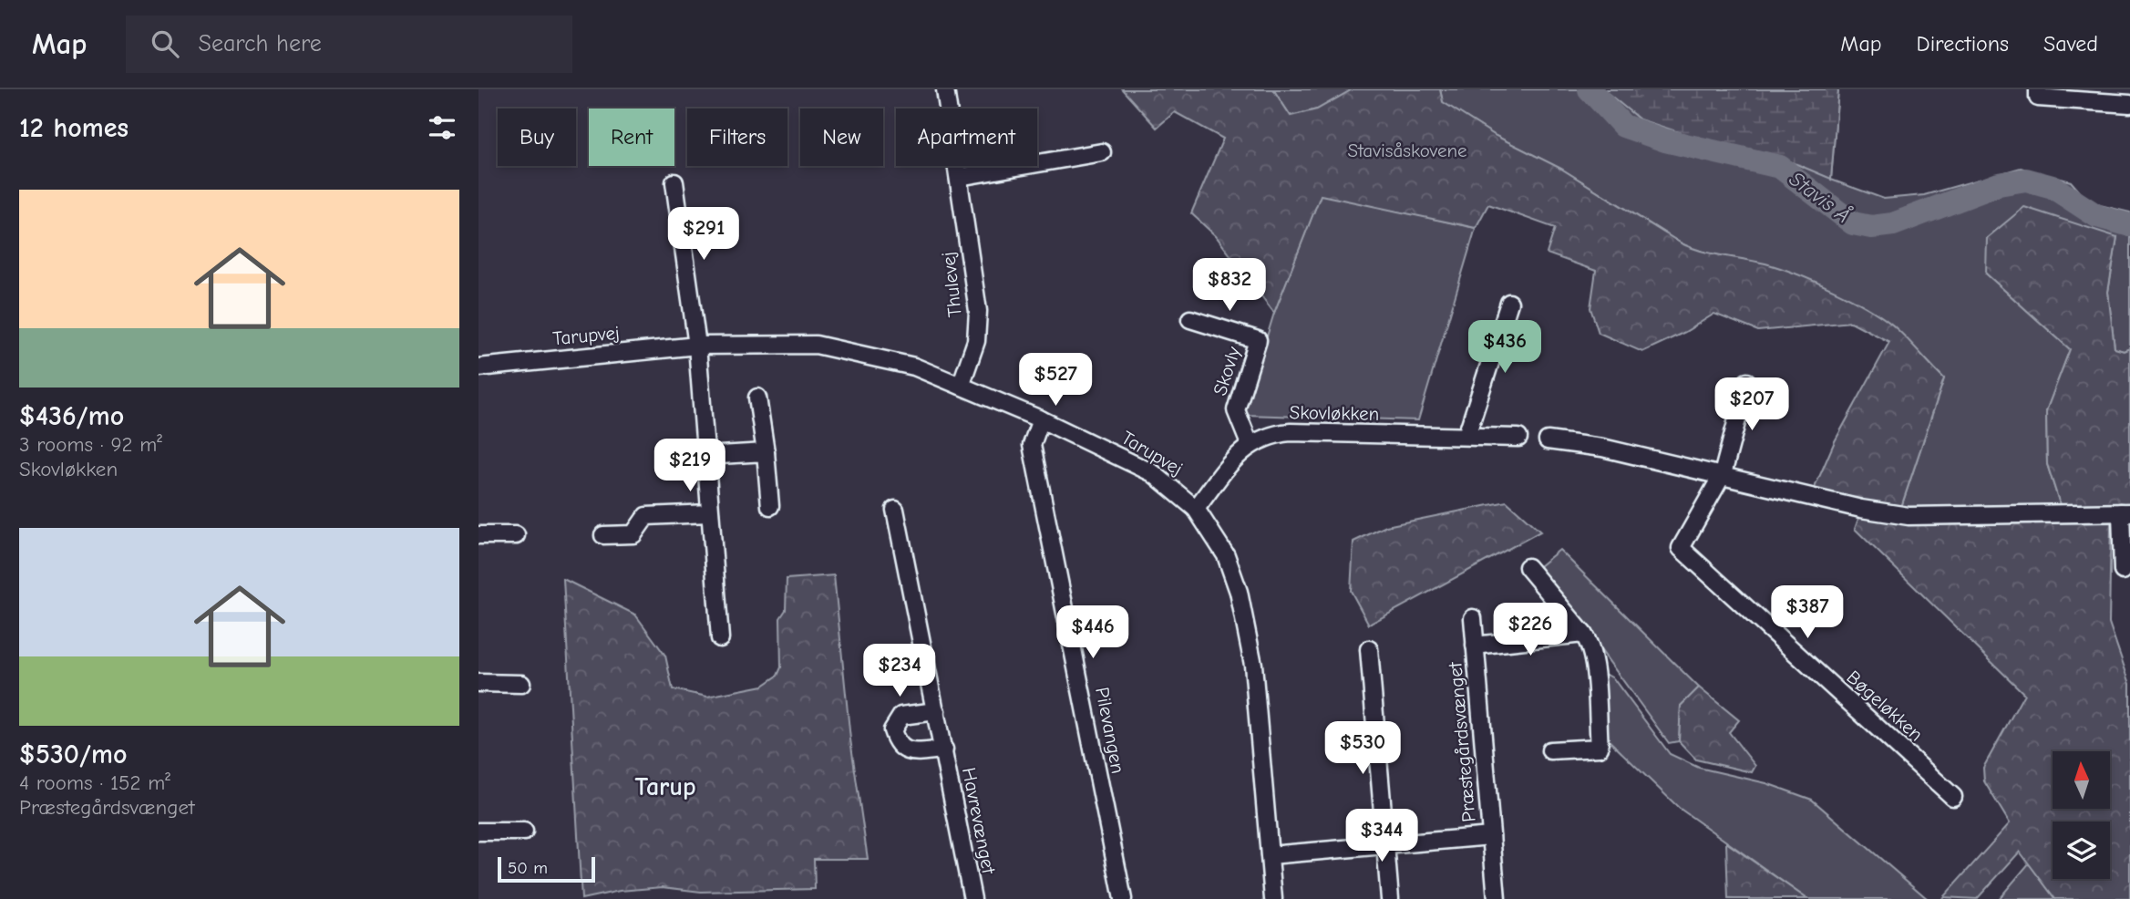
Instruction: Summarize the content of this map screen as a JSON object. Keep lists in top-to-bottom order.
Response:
{
  "streets": {
    "street": [
      "Thulevej",
      "Tarupvej",
      "Skovly",
      "Skovløkken",
      "Bøgeløkken",
      "Pilevangen",
      "Præstegårdsvænget",
      "Havrevænget"
    ]
  },
  "crossings": [
    ["Thulevej", "Tarupvej"],
    ["Tarupvej", "Skovløkken"],
    ["Tarupvej", "Pilevangen"],
    ["Tarupvej", "Præstegårdsvænget"],
    ["Skovly", "Skovløkken"]
  ],
  "districts": ["Tarup"],
  "water": ["Stavis Å"],
  "parks": ["Stavisåskovene"],
  "scale_bar": "50 m",
  "north": "top",
  "page": {
    "header": "Map",
    "search": "Search here",
    "nav": ["Map", "Directions", "Saved"],
    "heading": "12 homes",
    "chip": [
      "Buy",
      "Rent",
      "Filters",
      "New",
      "Apartment"
    ],
    "list": [
      {
        "name": "$436/mo",
        "note": "3 rooms · 92 m² · Skovløkken"
      },
      {
        "name": "$530/mo",
        "note": "4 rooms · 152 m² · Præstegårdsvænget"
      }
    ],
    "price": [
      "$291",
      "$832",
      "$436",
      "$527",
      "$207",
      "$219",
      "$387",
      "$226",
      "$446",
      "$234",
      "$530",
      "$344"
    ],
    "scale": "50 m"
  }
}
